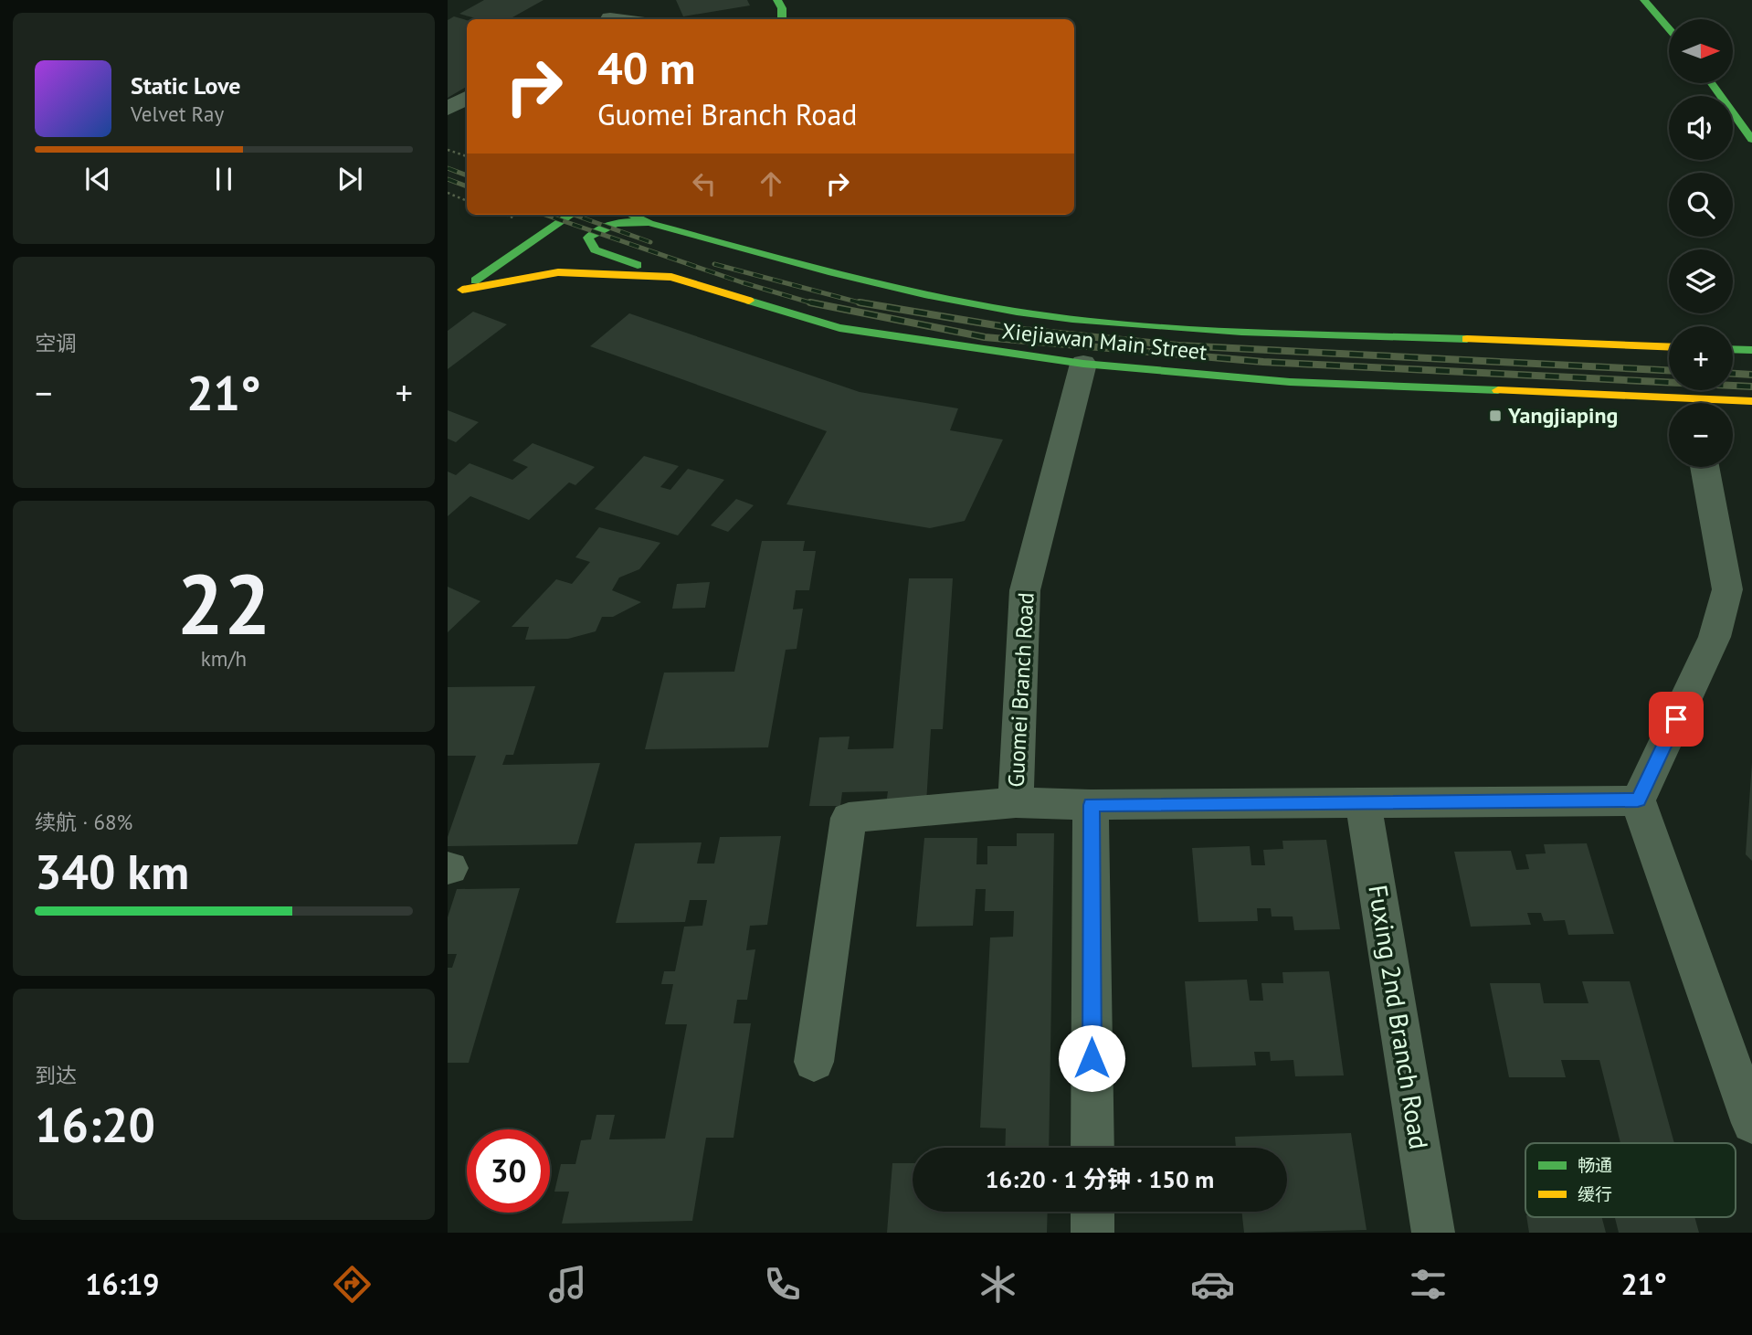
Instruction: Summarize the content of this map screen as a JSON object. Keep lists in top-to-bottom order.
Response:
{
  "streets": {
    "main road": ["Xiejiawan Main Street"],
    "street": ["Guomei Branch Road", "Fuxing 2nd Branch Road"]
  },
  "crossings": [
    ["Xiejiawan Main Street", "Guomei Branch Road"],
    ["Guomei Branch Road", "Fuxing 2nd Branch Road"]
  ],
  "places": {
    "transit": ["Yangjiaping"]
  },
  "legend": ["畅通", "缓行"],
  "north": "right",
  "page": {
    "map_buttons": ["+", "−"],
    "turn": ["40 m", "Guomei Branch Road"],
    "song": ["Static Love", "Velvet Ray"],
    "tile": [
      "空调",
      ["22", "km/h"],
      ["续航 · 68%", "340 km"],
      ["到达", "16:20"]
    ],
    "heat": ["−", "21°", "+"],
    "limit": "30",
    "trip": "16:20 · 1 分钟 · 150 m",
    "tabs": ["16:19", "21°"]
  }
}
